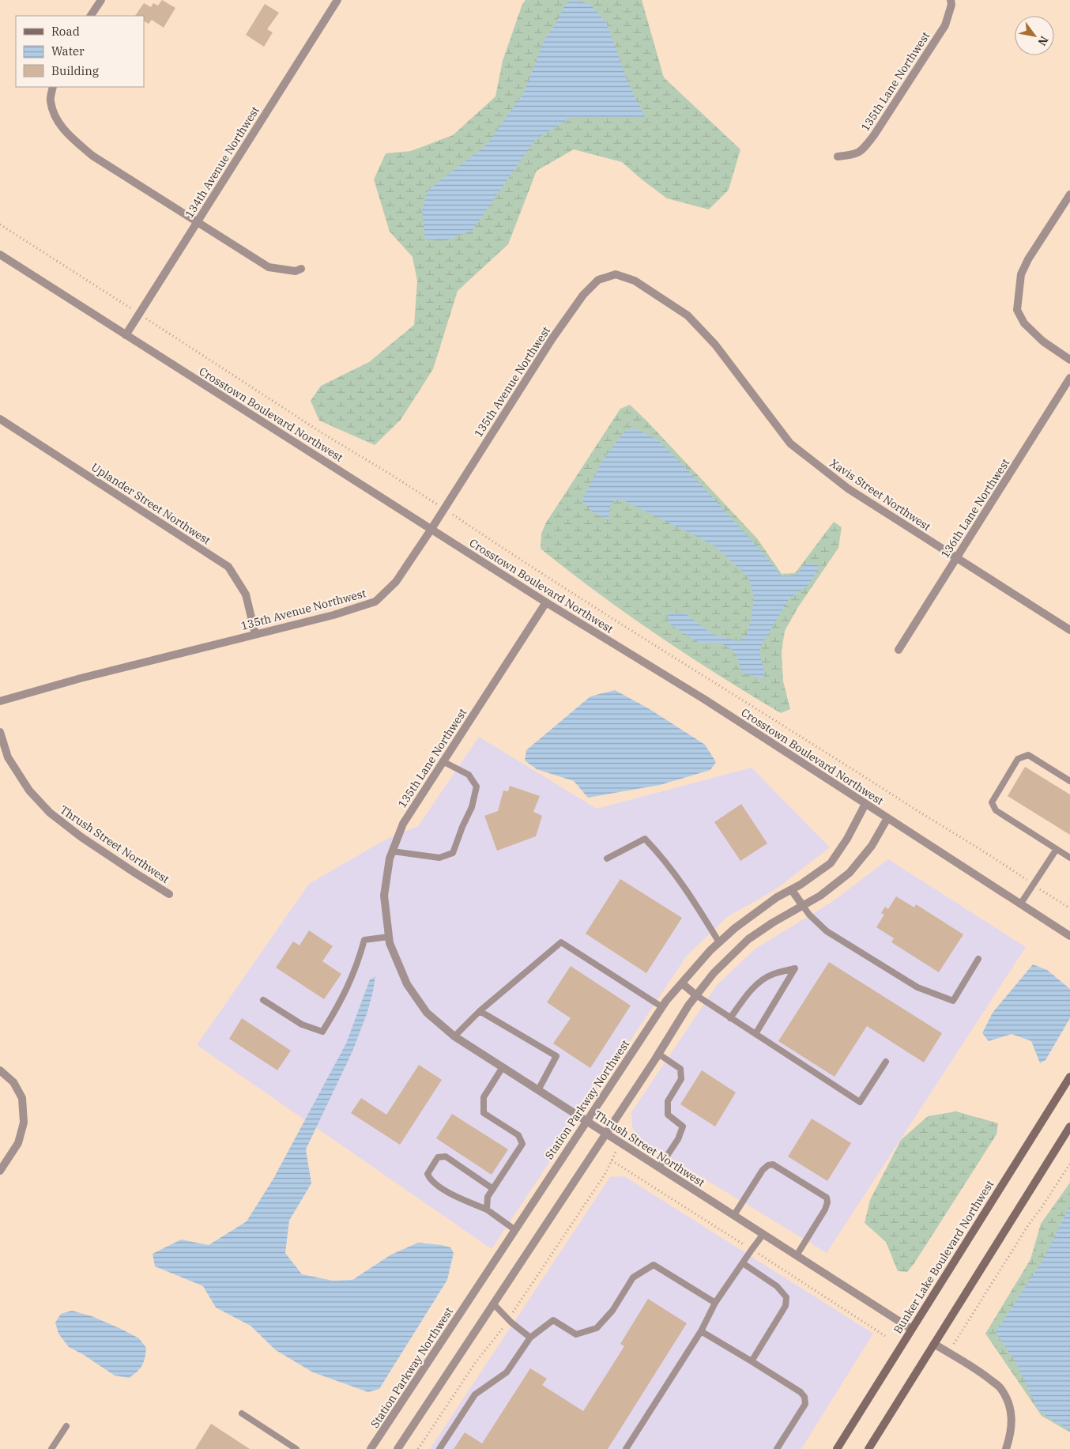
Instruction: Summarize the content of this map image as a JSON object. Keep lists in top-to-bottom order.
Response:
{
  "streets": {
    "main road": ["Bunker Lake Boulevard Northwest"],
    "street": [
      "135th Lane Northwest",
      "134th Avenue Northwest",
      "135th Avenue Northwest",
      "Crosstown Boulevard Northwest",
      "Xavis Street Northwest",
      "Uplander Street Northwest",
      "136th Lane Northwest",
      "Thrush Street Northwest",
      "Station Parkway Northwest"
    ]
  },
  "crossings": [
    ["135th Lane Northwest", "Crosstown Boulevard Northwest"],
    ["135th Lane Northwest", "Thrush Street Northwest"],
    ["134th Avenue Northwest", "Crosstown Boulevard Northwest"],
    ["135th Avenue Northwest", "Crosstown Boulevard Northwest"],
    ["135th Avenue Northwest", "Xavis Street Northwest"],
    ["135th Avenue Northwest", "Uplander Street Northwest"],
    ["Crosstown Boulevard Northwest", "Station Parkway Northwest"],
    ["Xavis Street Northwest", "136th Lane Northwest"],
    ["Thrush Street Northwest", "Station Parkway Northwest"],
    ["Thrush Street Northwest", "Bunker Lake Boulevard Northwest"]
  ],
  "legend": ["Road", "Water", "Building"],
  "north": "bottom right"
}
